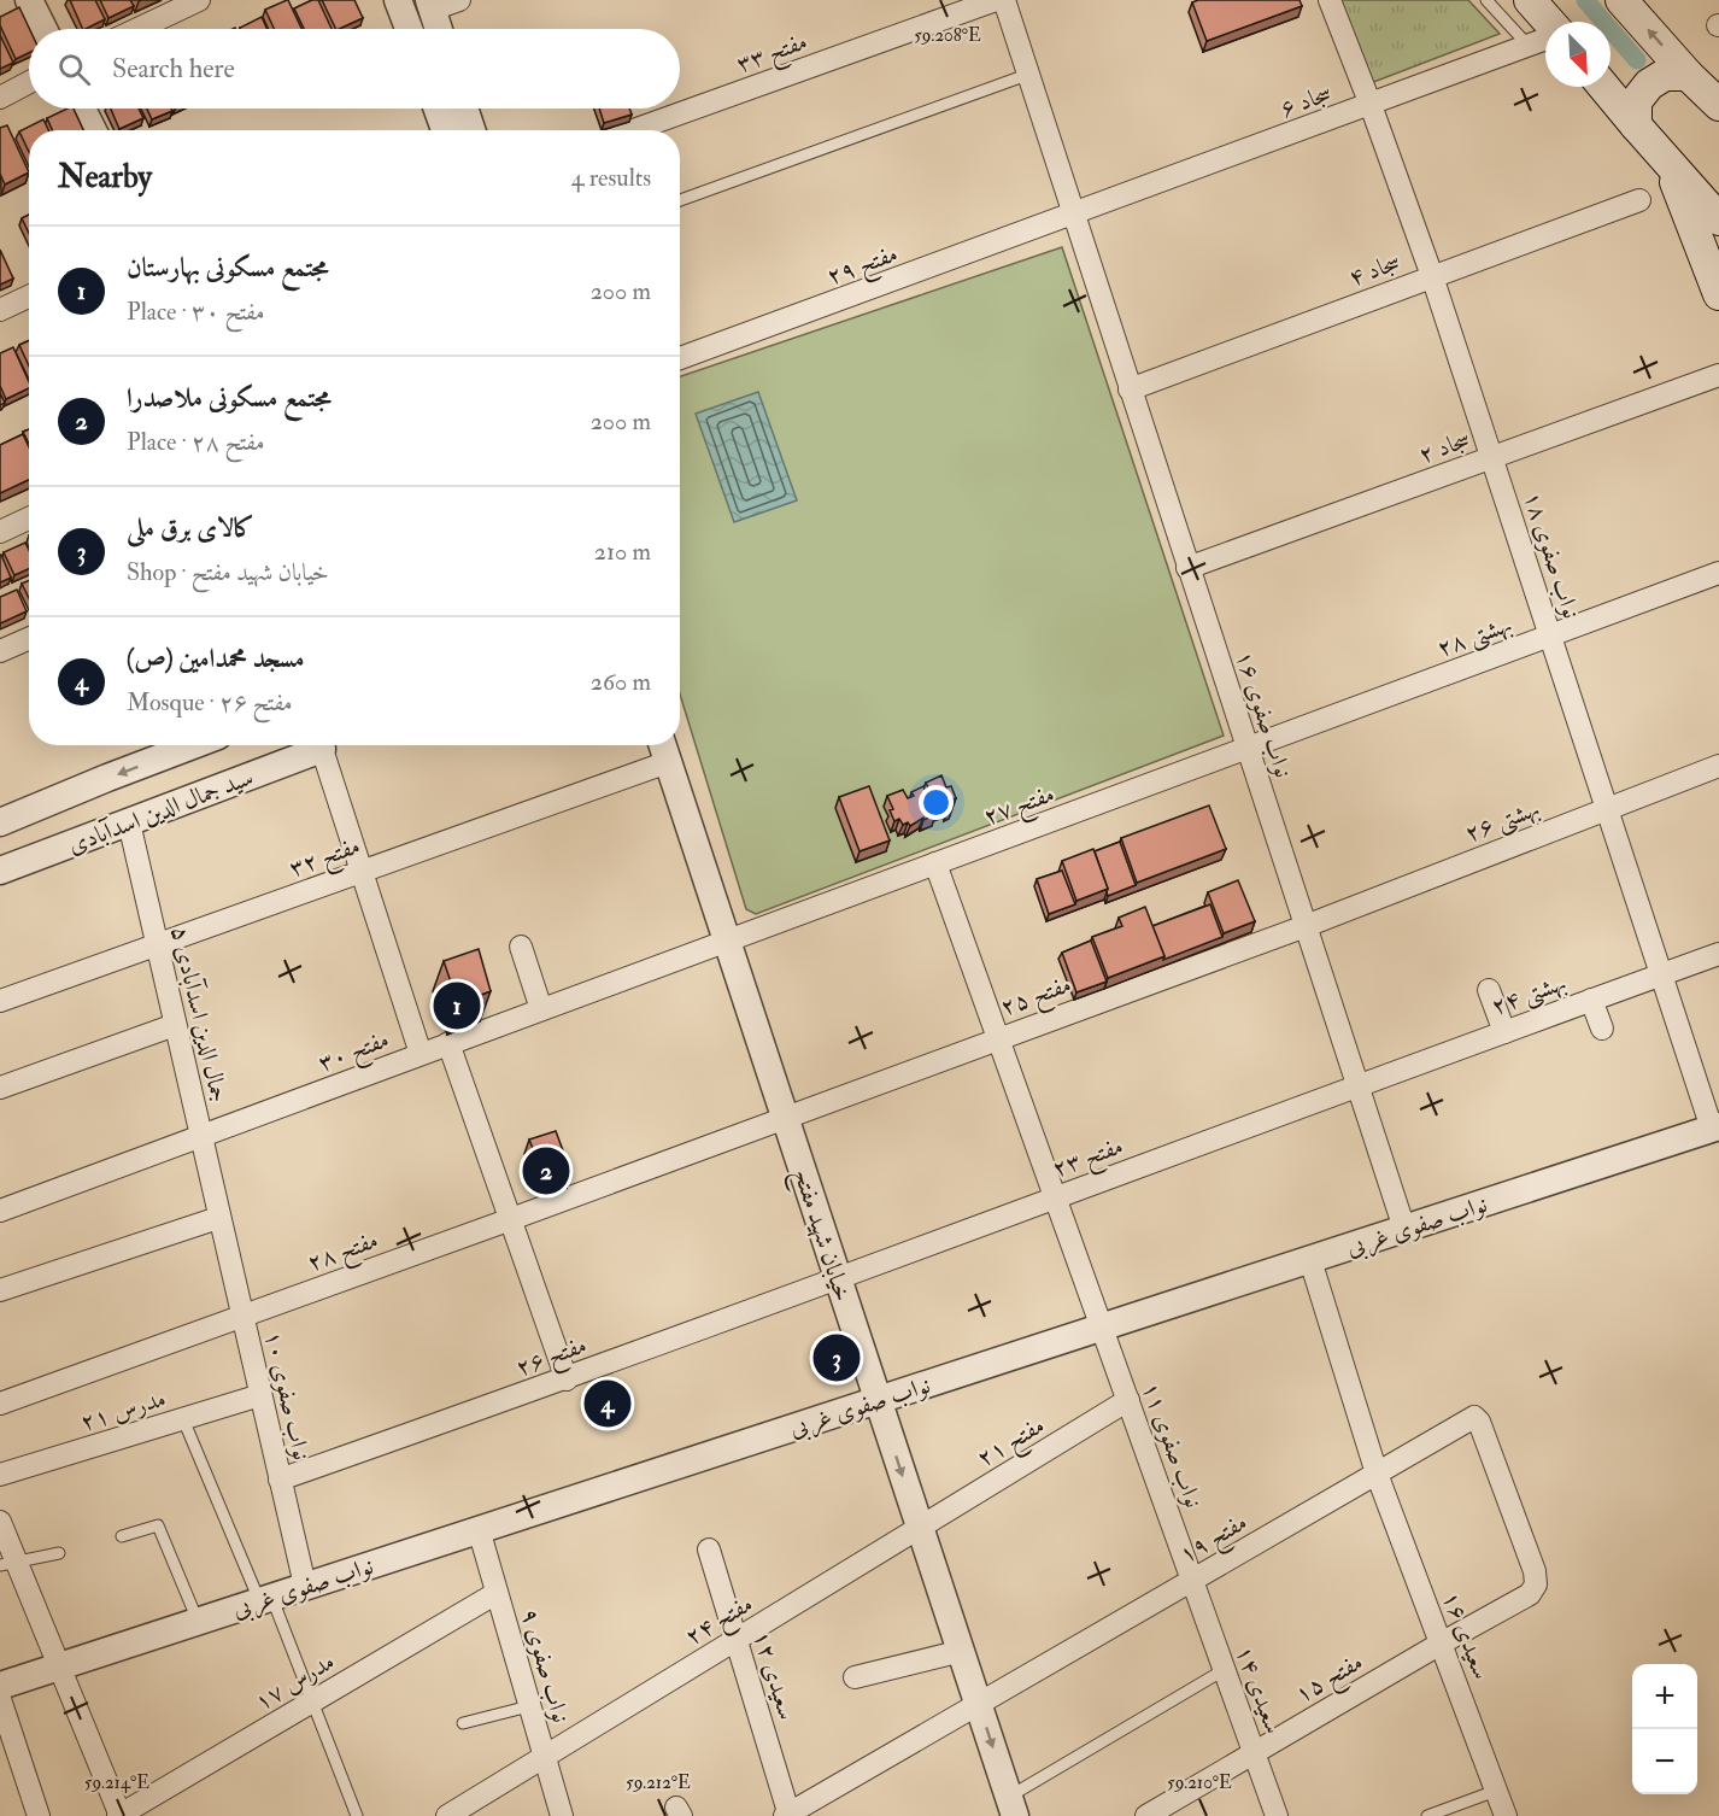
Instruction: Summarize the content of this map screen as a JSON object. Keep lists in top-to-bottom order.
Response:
{
  "streets": {
    "street": [
      "مفتح ۳۳",
      "سجاد ۶",
      "مفتح ۲۹",
      "سجاد ۴",
      "سجاد ۲",
      "نواب صفوی ۱۸",
      "بهشتی ۲۸",
      "نواب صفوی ۱۶",
      "مفتح ۲۷",
      "سید جمال الدین اسدآبادی",
      "بهشتی ۲۶",
      "مفتح ۳۲",
      "بهشتی ۲۴",
      "مفتح ۲۵",
      "جمال الدین اسدآبادی ۵",
      "مفتح ۳۰",
      "مفتح ۲۳",
      "نواب صفوی غربی",
      "خیابان شهید مفتح",
      "مفتح ۲۸",
      "مفتح ۲۶",
      "نواب صفوی ۱۰",
      "مدرس ۲۱",
      "مفتح ۲۱",
      "نواب صفوی ۱۱",
      "مفتح ۱۹",
      "مفتح ۲۴",
      "سعیدی ۱۶",
      "نواب صفوی ۹",
      "سعیدی ۱۲",
      "مفتح ۱۵",
      "مدرس ۱۷",
      "سعیدی ۱۴"
    ]
  },
  "crossings": [
    ["سجاد ۶", "مفتح ۲۹"],
    ["سجاد ۶", "نواب صفوی ۱۸"],
    ["سجاد ۶", "نواب صفوی ۱۶"],
    ["مفتح ۲۹", "نواب صفوی ۱۶"],
    ["سجاد ۴", "نواب صفوی ۱۸"],
    ["سجاد ۴", "نواب صفوی ۱۶"],
    ["سجاد ۲", "نواب صفوی ۱۸"],
    ["سجاد ۲", "نواب صفوی ۱۶"],
    ["نواب صفوی ۱۸", "بهشتی ۲۸"],
    ["نواب صفوی ۱۸", "بهشتی ۲۶"],
    ["نواب صفوی ۱۸", "بهشتی ۲۴"],
    ["نواب صفوی ۱۸", "نواب صفوی غربی"],
    ["بهشتی ۲۸", "نواب صفوی ۱۶"],
    ["بهشتی ۲۸", "مفتح ۲۷"],
    ["نواب صفوی ۱۶", "مفتح ۲۷"],
    ["نواب صفوی ۱۶", "بهشتی ۲۶"],
    ["نواب صفوی ۱۶", "بهشتی ۲۴"],
    ["نواب صفوی ۱۶", "مفتح ۲۵"],
    ["نواب صفوی ۱۶", "مفتح ۲۳"],
    ["نواب صفوی ۱۶", "نواب صفوی غربی"],
    ["مفتح ۲۷", "مفتح ۳۰"],
    ["مفتح ۲۷", "خیابان شهید مفتح"],
    ["مفتح ۲۷", "نواب صفوی ۱۱"],
    ["سید جمال الدین اسدآبادی", "جمال الدین اسدآبادی ۵"],
    ["بهشتی ۲۶", "مفتح ۲۵"],
    ["مفتح ۳۲", "جمال الدین اسدآبادی ۵"],
    ["مفتح ۳۲", "خیابان شهید مفتح"],
    ["بهشتی ۲۴", "مفتح ۲۳"],
    ["مفتح ۲۵", "خیابان شهید مفتح"],
    ["مفتح ۲۵", "مفتح ۲۸"],
    ["مفتح ۲۵", "نواب صفوی ۱۱"],
    ["جمال الدین اسدآبادی ۵", "مفتح ۳۰"],
    ["جمال الدین اسدآبادی ۵", "نواب صفوی ۱۰"],
    ["مفتح ۳۰", "خیابان شهید مفتح"],
    ["مفتح ۲۳", "خیابان شهید مفتح"],
    ["مفتح ۲۳", "مفتح ۲۶"],
    ["مفتح ۲۳", "نواب صفوی ۱۱"],
    ["نواب صفوی غربی", "خیابان شهید مفتح"],
    ["نواب صفوی غربی", "نواب صفوی ۱۰"],
    ["نواب صفوی غربی", "نواب صفوی ۱۱"],
    ["نواب صفوی غربی", "سعیدی ۱۶"],
    ["نواب صفوی غربی", "نواب صفوی ۹"],
    ["خیابان شهید مفتح", "مفتح ۲۸"],
    ["خیابان شهید مفتح", "مفتح ۲۶"],
    ["خیابان شهید مفتح", "مفتح ۲۱"],
    ["خیابان شهید مفتح", "مفتح ۱۹"],
    ["خیابان شهید مفتح", "مفتح ۲۴"],
    ["مفتح ۲۸", "نواب صفوی ۱۰"],
    ["مفتح ۲۶", "نواب صفوی ۱۰"],
    ["نواب صفوی ۱۰", "مدرس ۲۱"],
    ["مفتح ۲۱", "نواب صفوی ۱۱"],
    ["مفتح ۲۱", "مفتح ۲۴"],
    ["نواب صفوی ۱۱", "مفتح ۱۹"],
    ["نواب صفوی ۱۱", "سعیدی ۱۴"],
    ["مفتح ۱۹", "سعیدی ۱۶"],
    ["مفتح ۱۹", "سعیدی ۱۲"],
    ["مفتح ۱۹", "مفتح ۱۵"],
    ["مفتح ۱۹", "سعیدی ۱۴"],
    ["مفتح ۲۴", "نواب صفوی ۹"],
    ["مفتح ۲۴", "سعیدی ۱۲"],
    ["سعیدی ۱۶", "مفتح ۱۵"],
    ["نواب صفوی ۹", "مدرس ۱۷"],
    ["مفتح ۱۵", "سعیدی ۱۴"]
  ],
  "north": "bottom right",
  "page": {
    "search": "Search here",
    "heading": ["Nearby", "4 results"],
    "list": [
      {
        "mark": "1",
        "name": "مجتمع مسکونی بهارستان",
        "note": "Place · مفتح ۳۰",
        "value": "200 m"
      },
      {
        "mark": "2",
        "name": "مجتمع مسکونی ملاصدرا",
        "note": "Place · مفتح ۲۸",
        "value": "200 m"
      },
      {
        "mark": "3",
        "name": "کالای برق ملی",
        "note": "Shop · خیابان شهید مفتح",
        "value": "210 m"
      },
      {
        "mark": "4",
        "name": "مسجد محمدامین (ص)",
        "note": "Mosque · مفتح ۲۶",
        "value": "260 m"
      }
    ],
    "pins": [
      "1",
      "2",
      "3",
      "4"
    ],
    "map_buttons": ["+", "−"]
  },
  "coordinates": [
    "59.208°E",
    "59.214°E",
    "59.212°E",
    "59.210°E"
  ]
}
